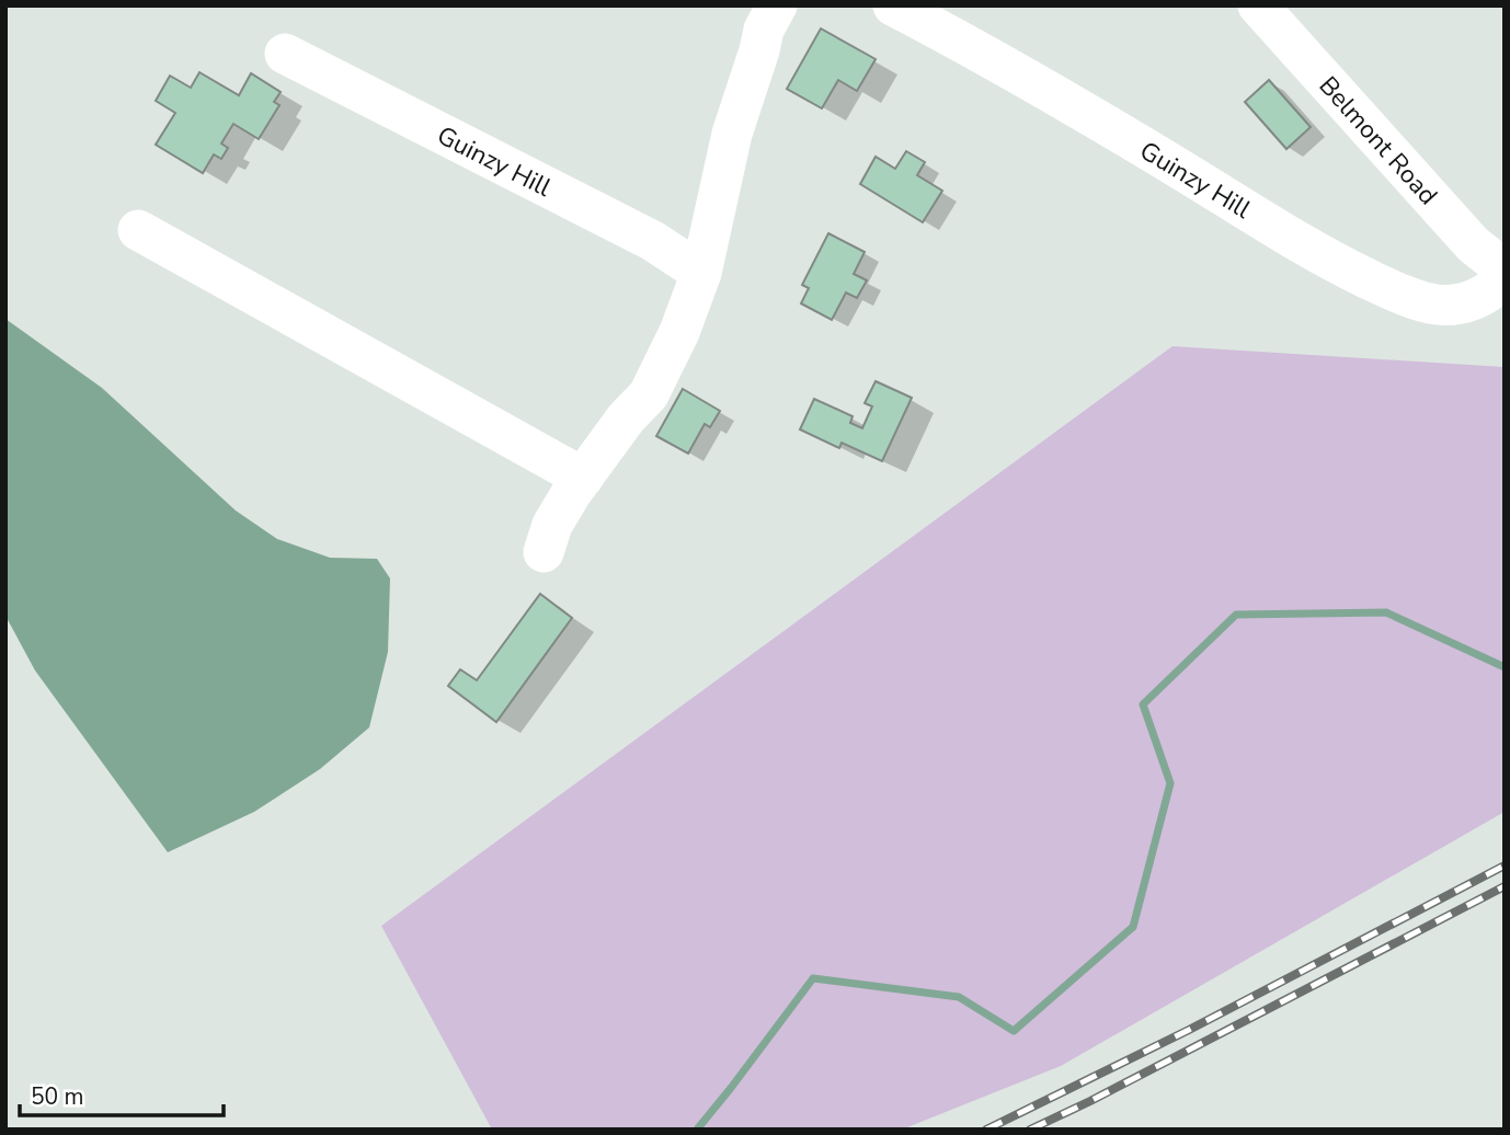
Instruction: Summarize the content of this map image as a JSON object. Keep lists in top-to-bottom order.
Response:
{
  "streets": {
    "street": ["Belmont Road", "Guinzy Hill"]
  },
  "scale_bar": "50 m"
}
